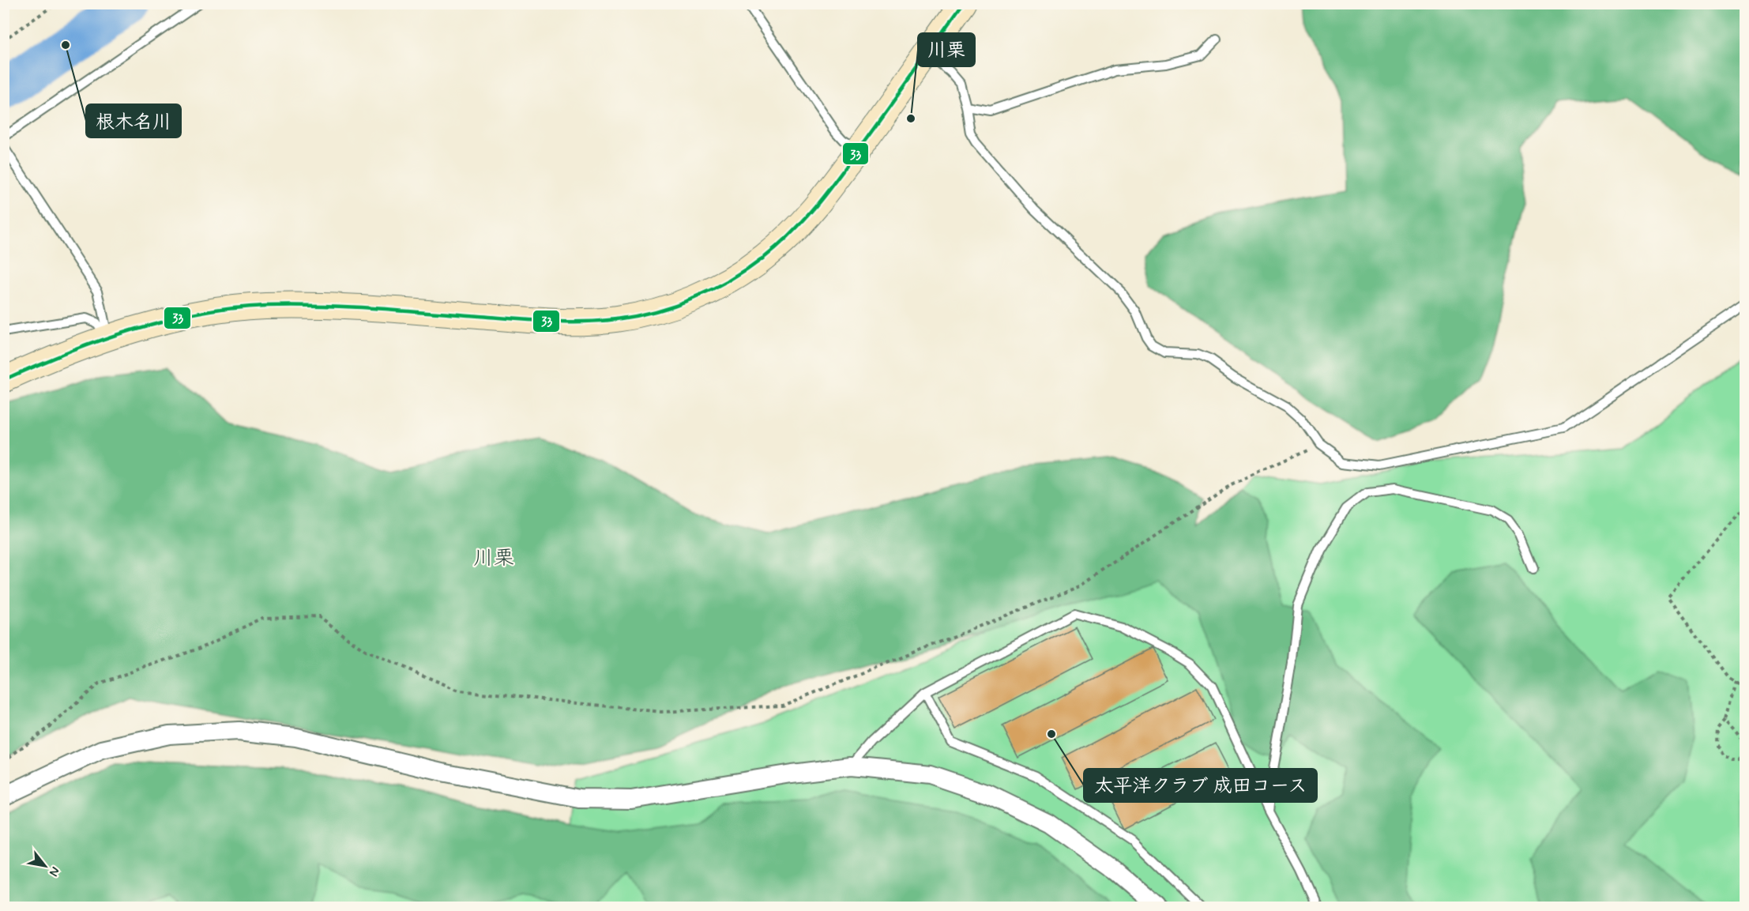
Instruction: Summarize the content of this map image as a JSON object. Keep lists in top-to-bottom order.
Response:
{
  "districts": ["川栗"],
  "places": ["根木名川", "川栗", "太平洋クラブ 成田コース"],
  "lines": ["transit line 33"],
  "north": "bottom right"
}
